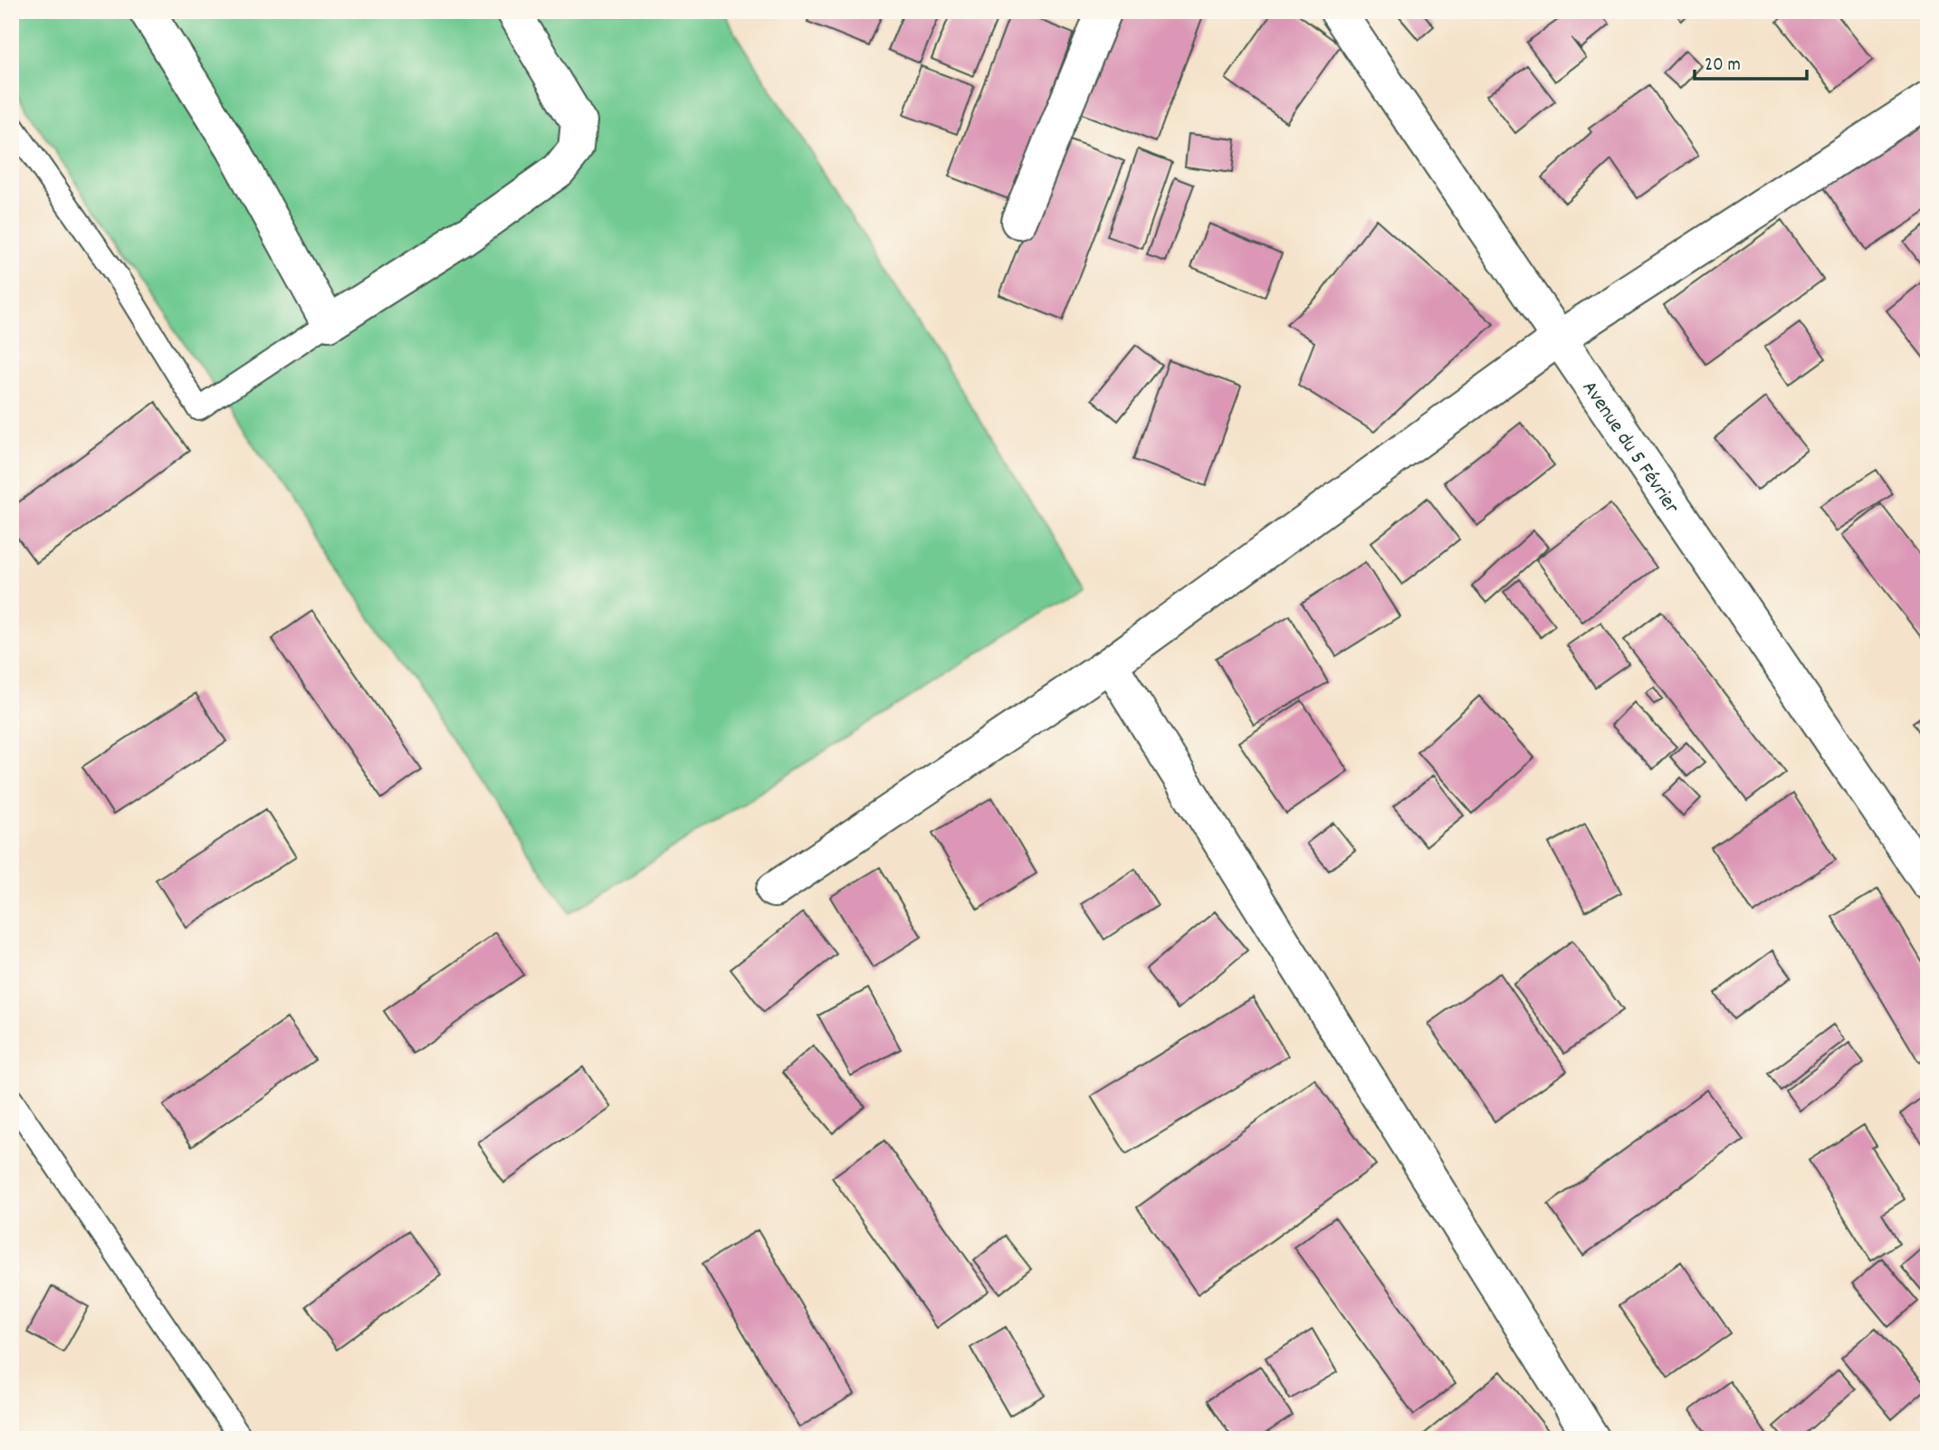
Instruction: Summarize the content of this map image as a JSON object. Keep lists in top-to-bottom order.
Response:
{
  "streets": {
    "street": ["Avenue du 5 Février"]
  },
  "scale_bar": "20 m"
}
